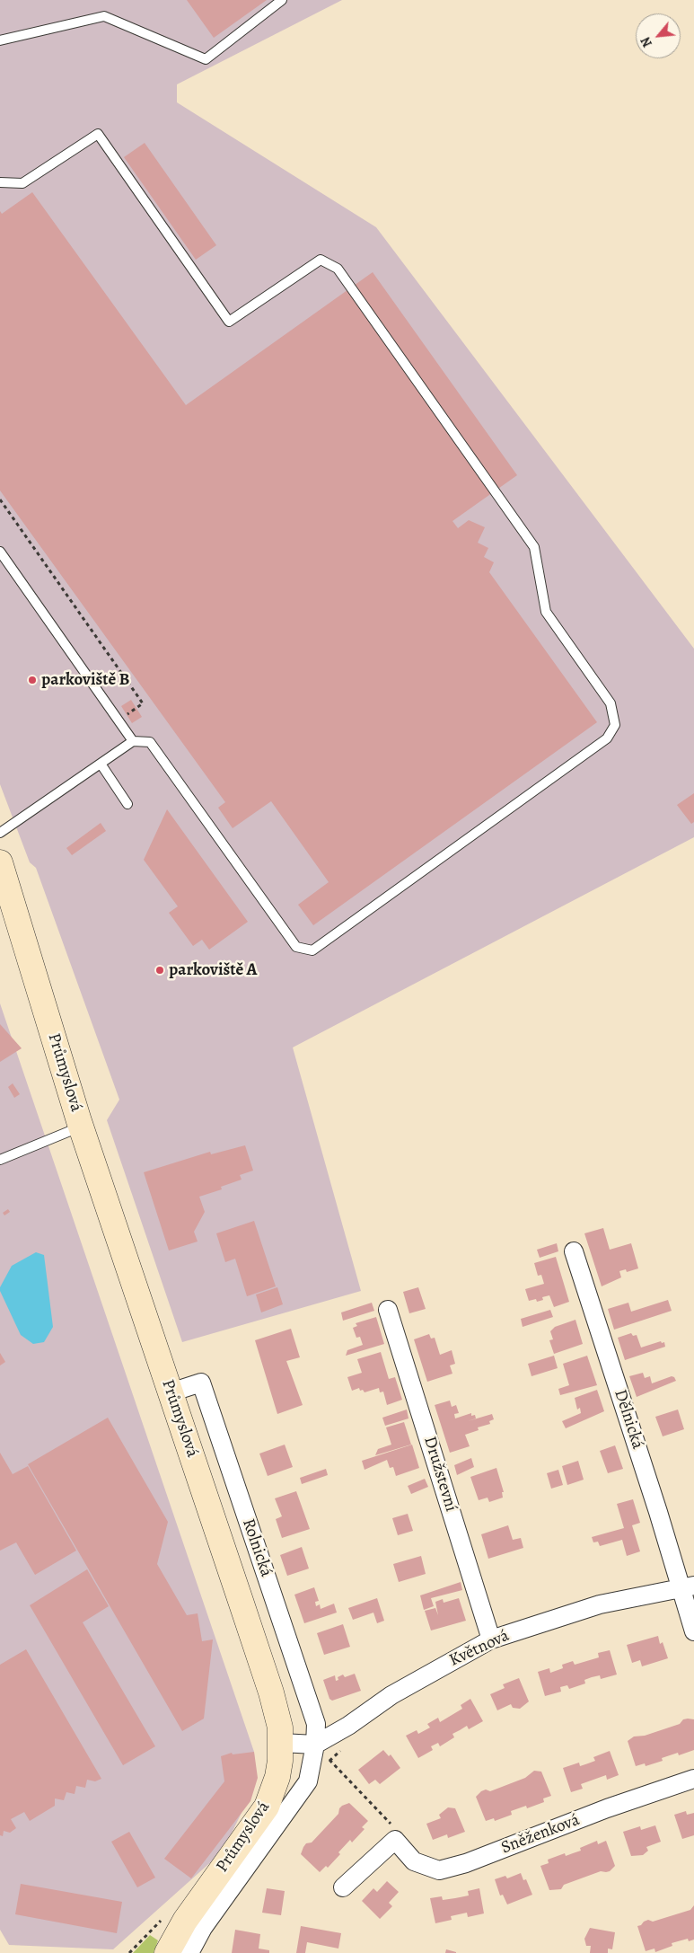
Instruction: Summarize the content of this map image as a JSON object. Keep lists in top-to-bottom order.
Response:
{
  "streets": {
    "main road": ["Průmyslová"],
    "street": [
      "Dělnická",
      "Družstevní",
      "Rolnická",
      "Květnová",
      "Sněženková"
    ]
  },
  "crossings": [
    ["Průmyslová", "Rolnická"],
    ["Dělnická", "Květnová"],
    ["Družstevní", "Květnová"],
    ["Rolnická", "Květnová"]
  ],
  "places": ["parkoviště B", "parkoviště A"],
  "north": "bottom left"
}
